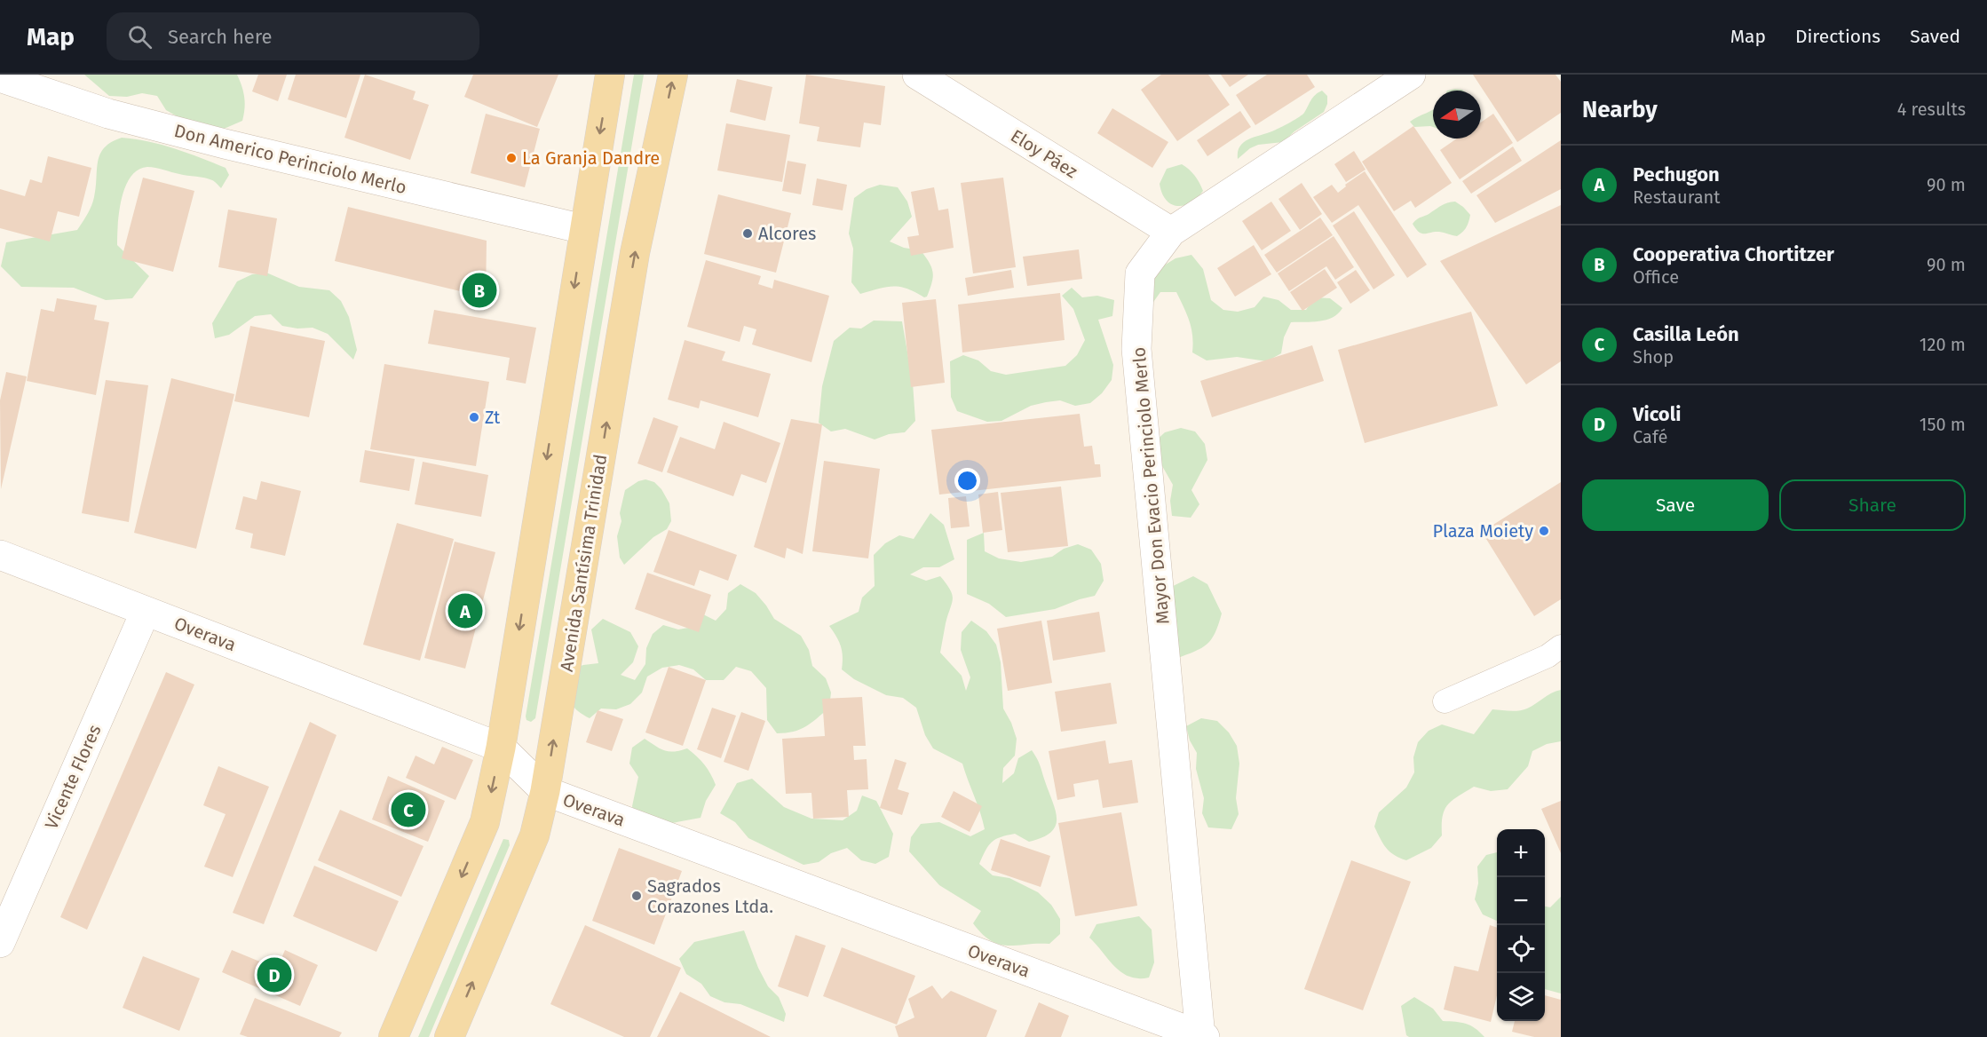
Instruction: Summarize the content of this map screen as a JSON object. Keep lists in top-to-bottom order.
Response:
{
  "streets": {
    "main road": ["Avenida Santísima Trinidad"],
    "street": [
      "Eloy Páez",
      "Don Americo Perinciolo Merlo",
      "Mayor Don Evacio Perinciolo Merlo",
      "Overava",
      "Vicente Flores"
    ]
  },
  "crossings": [
    ["Eloy Páez", "Mayor Don Evacio Perinciolo Merlo"],
    ["Mayor Don Evacio Perinciolo Merlo", "Overava"],
    ["Avenida Santísima Trinidad", "Overava"],
    ["Overava", "Vicente Flores"]
  ],
  "places": [
    "La Granja Dandre",
    "Alcores",
    "Zt",
    "Plaza Moiety",
    "Sagrados Corazones Ltda."
  ],
  "north": "left",
  "page": {
    "header": "Map",
    "search": "Search here",
    "nav": ["Map", "Directions", "Saved"],
    "heading": ["Nearby", "4 results"],
    "list": [
      {
        "mark": "A",
        "name": "Pechugon",
        "note": "Restaurant",
        "value": "90 m"
      },
      {
        "mark": "B",
        "name": "Cooperativa Chortitzer",
        "note": "Office",
        "value": "90 m"
      },
      {
        "mark": "C",
        "name": "Casilla León",
        "note": "Shop",
        "value": "120 m"
      },
      {
        "mark": "D",
        "name": "Vicoli",
        "note": "Café",
        "value": "150 m"
      }
    ],
    "pins": [
      "B",
      "A",
      "C",
      "D"
    ],
    "buttons": ["Save", "Share"],
    "map_buttons": ["+", "−"]
  }
}
